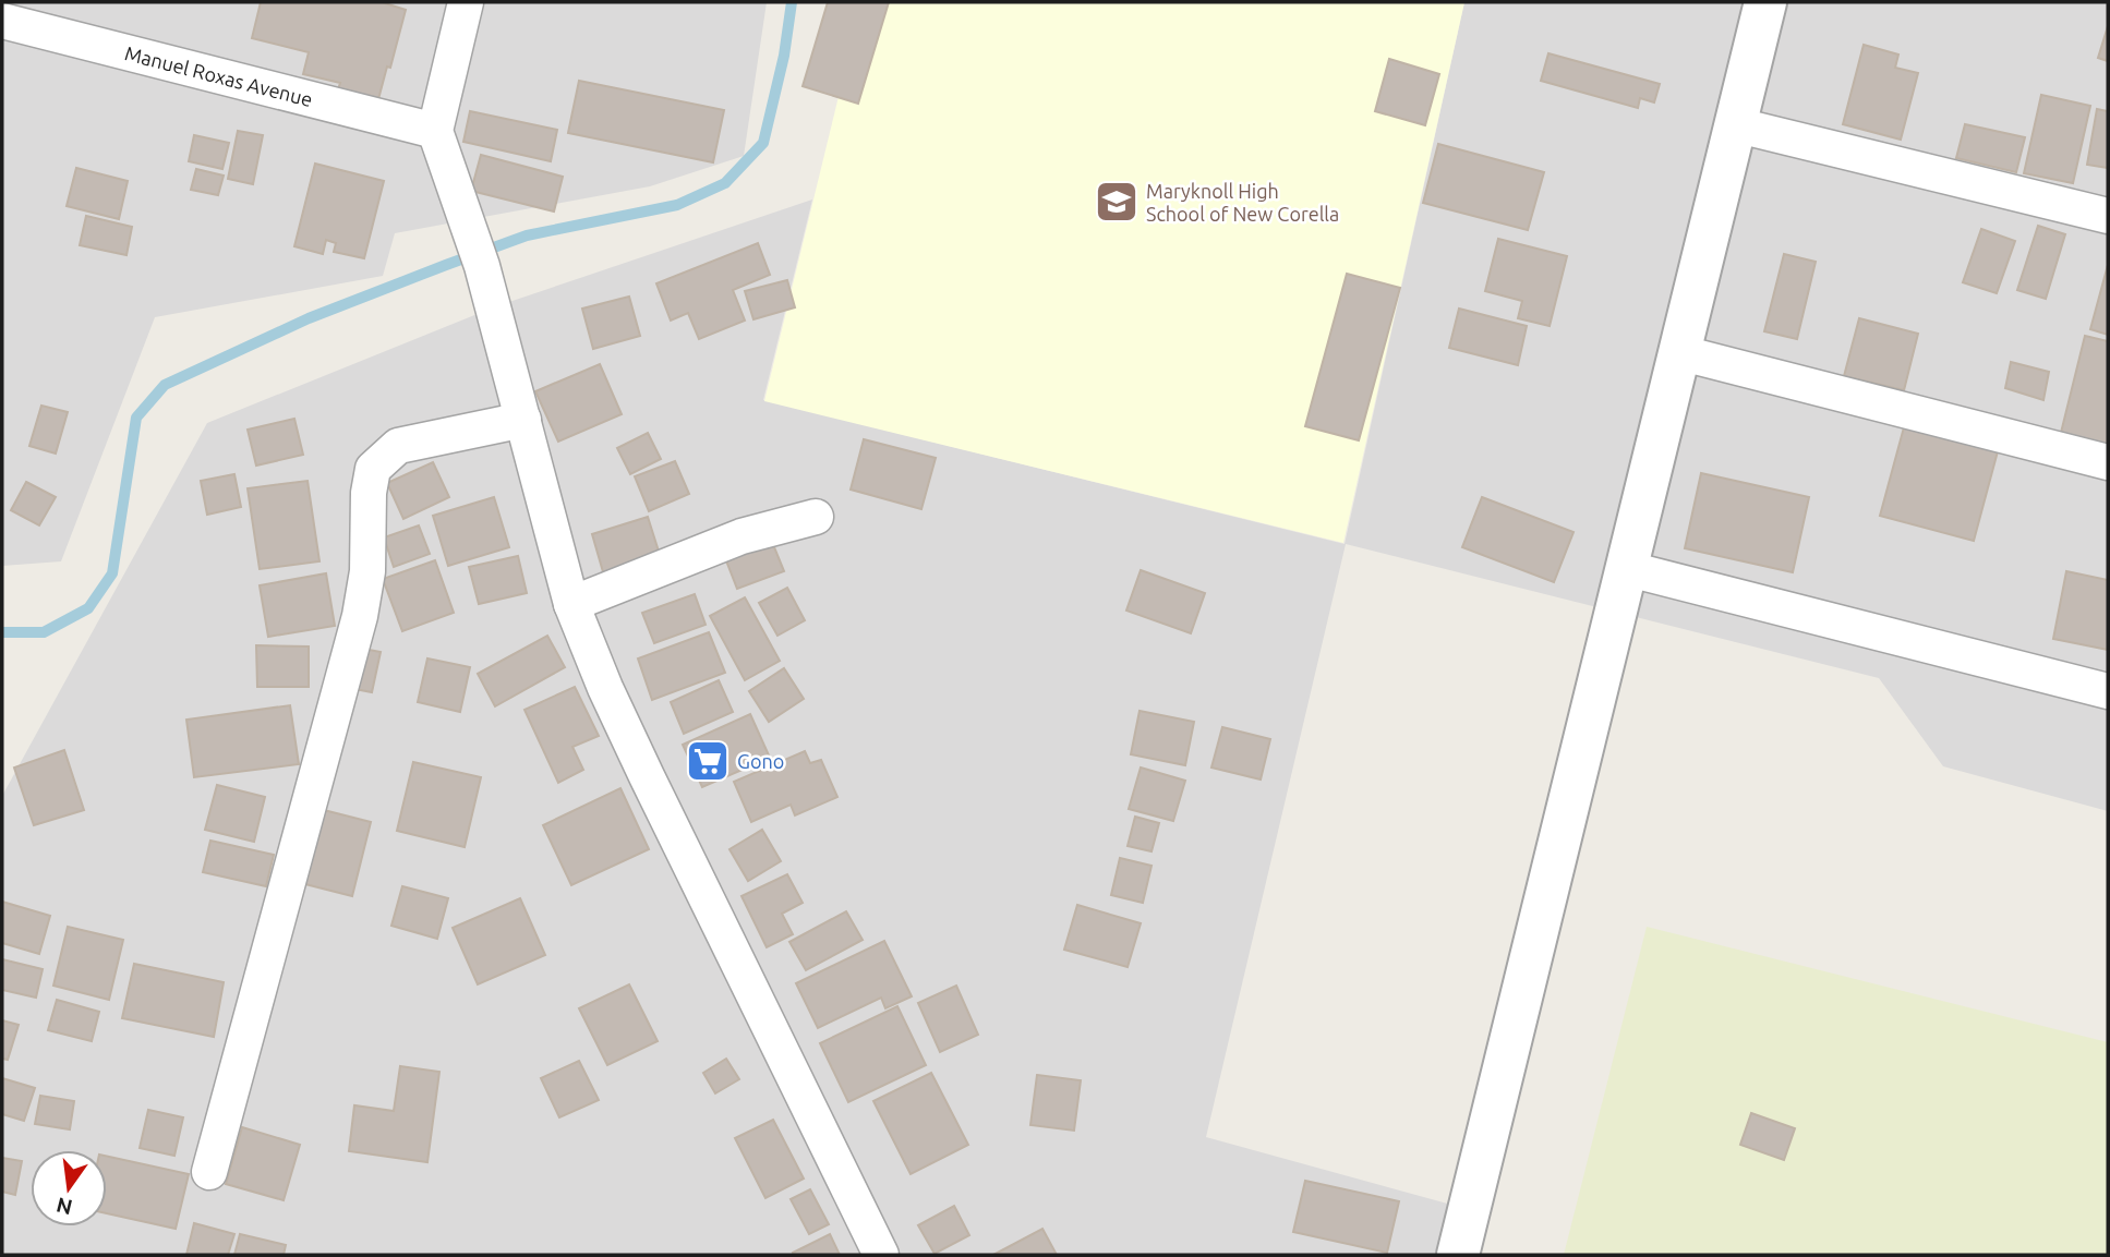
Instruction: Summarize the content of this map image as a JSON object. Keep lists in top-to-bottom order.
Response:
{
  "streets": {
    "street": ["Manuel Roxas Avenue"]
  },
  "places": {
    "school or university": ["Maryknoll High School of New Corella"],
    "supermarket": ["Gono"]
  },
  "north": "bottom"
}
